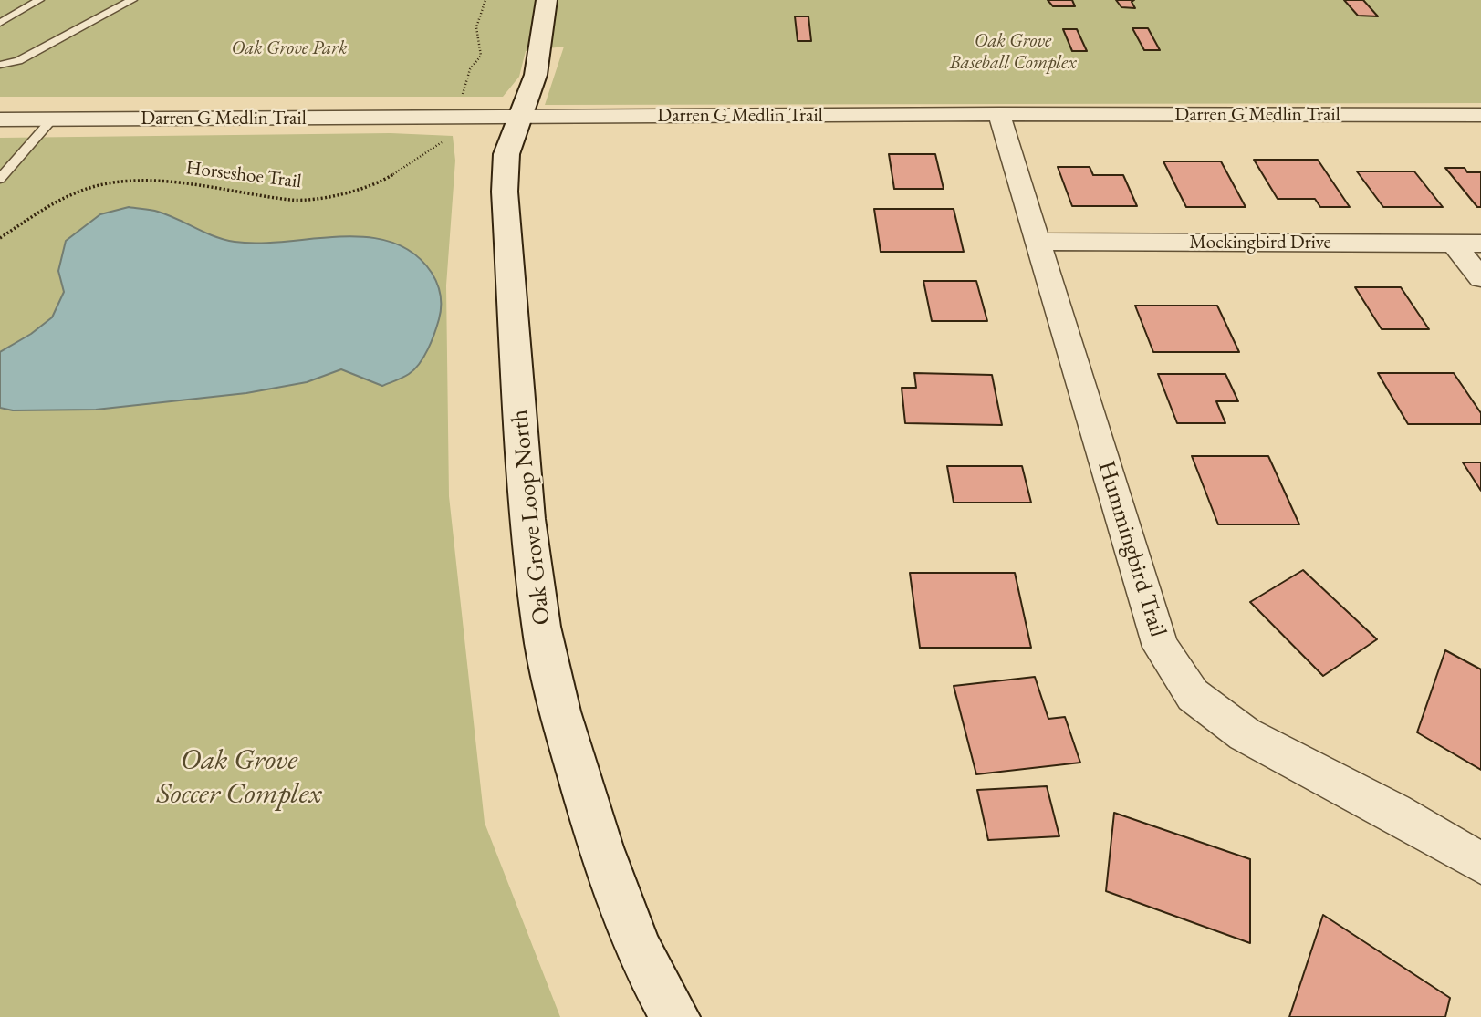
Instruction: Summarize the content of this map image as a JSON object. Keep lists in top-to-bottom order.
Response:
{
  "streets": {
    "street": [
      "Darren G Medlin Trail",
      "Mockingbird Drive",
      "Oak Grove Loop North",
      "Hummingbird Trail"
    ],
    "path": ["Horseshoe Trail"]
  },
  "crossings": [
    ["Darren G Medlin Trail", "Horseshoe Trail"],
    ["Darren G Medlin Trail", "Oak Grove Loop North"],
    ["Darren G Medlin Trail", "Hummingbird Trail"],
    ["Mockingbird Drive", "Hummingbird Trail"]
  ],
  "parks": ["Oak Grove Baseball Complex", "Oak Grove Park", "Oak Grove Soccer Complex"]
}
